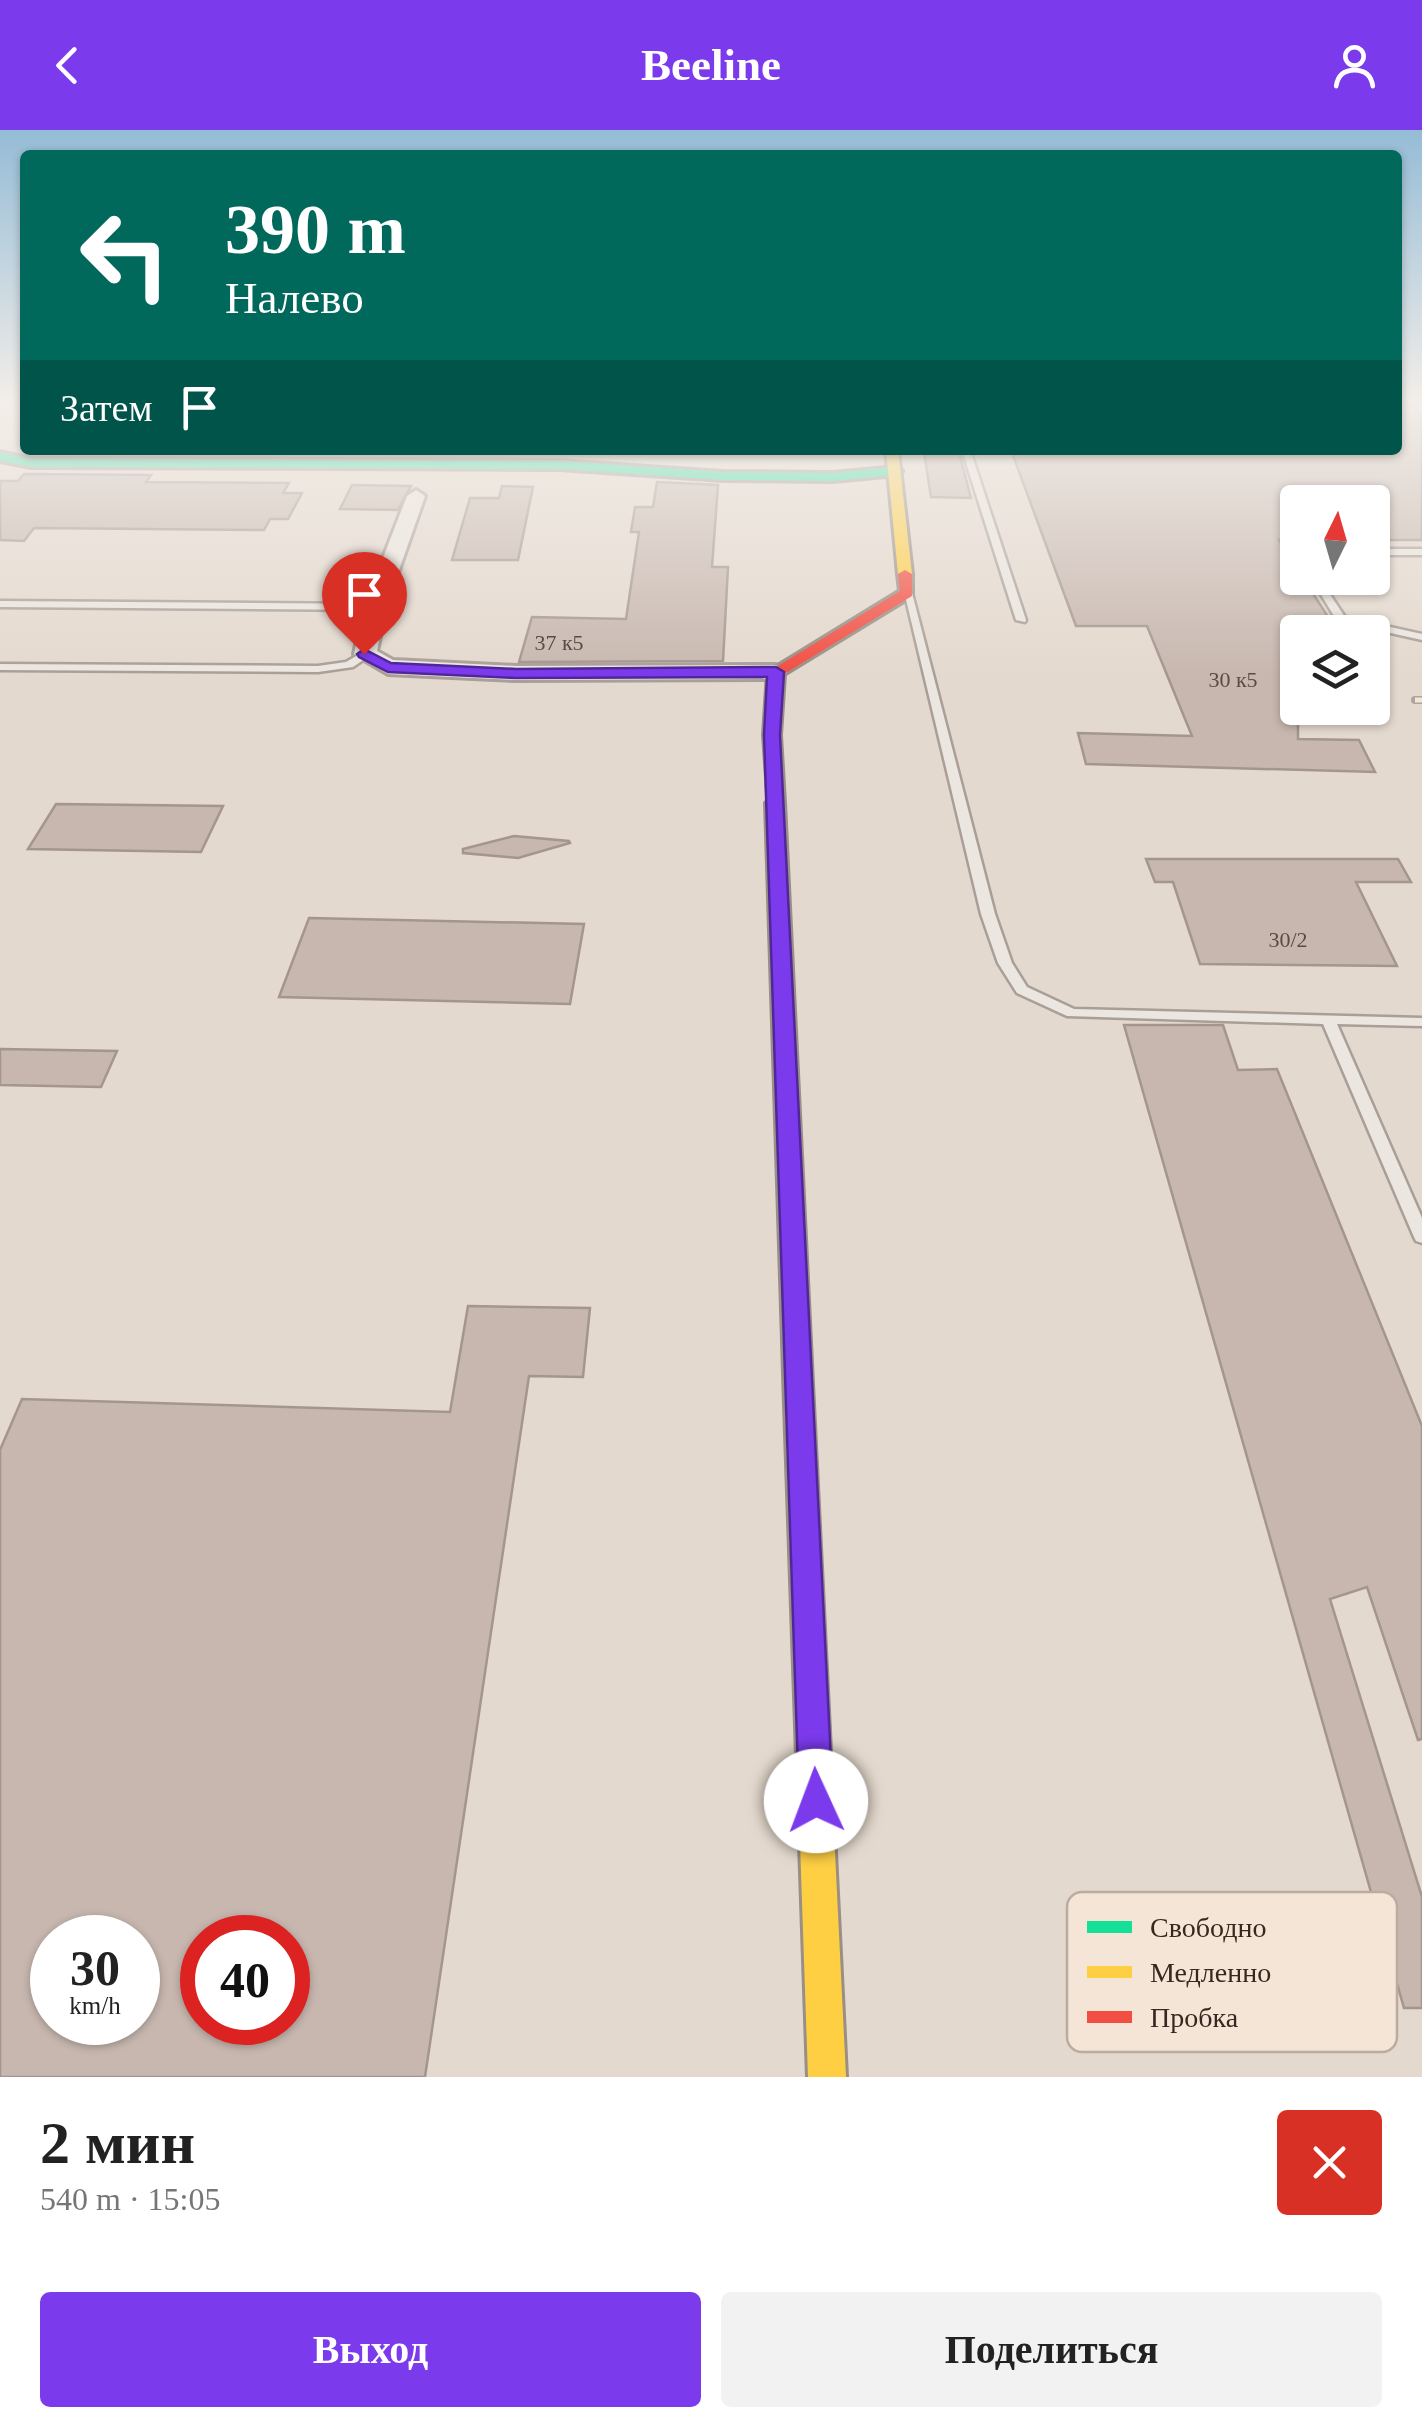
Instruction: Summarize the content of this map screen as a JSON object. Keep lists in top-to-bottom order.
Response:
{
  "house_numbers": ["37 к5", "30 к5", "30/2"],
  "legend": ["Свободно", "Медленно", "Пробка"],
  "north": "top",
  "page": {
    "header": "Beeline",
    "turn": ["390 m", "Налево"],
    "then": "Затем",
    "speed": "30 km/h",
    "limit": "40",
    "heading": ["2 мин", "540 m · 15:05"],
    "buttons": ["Выход", "Поделиться"]
  }
}
